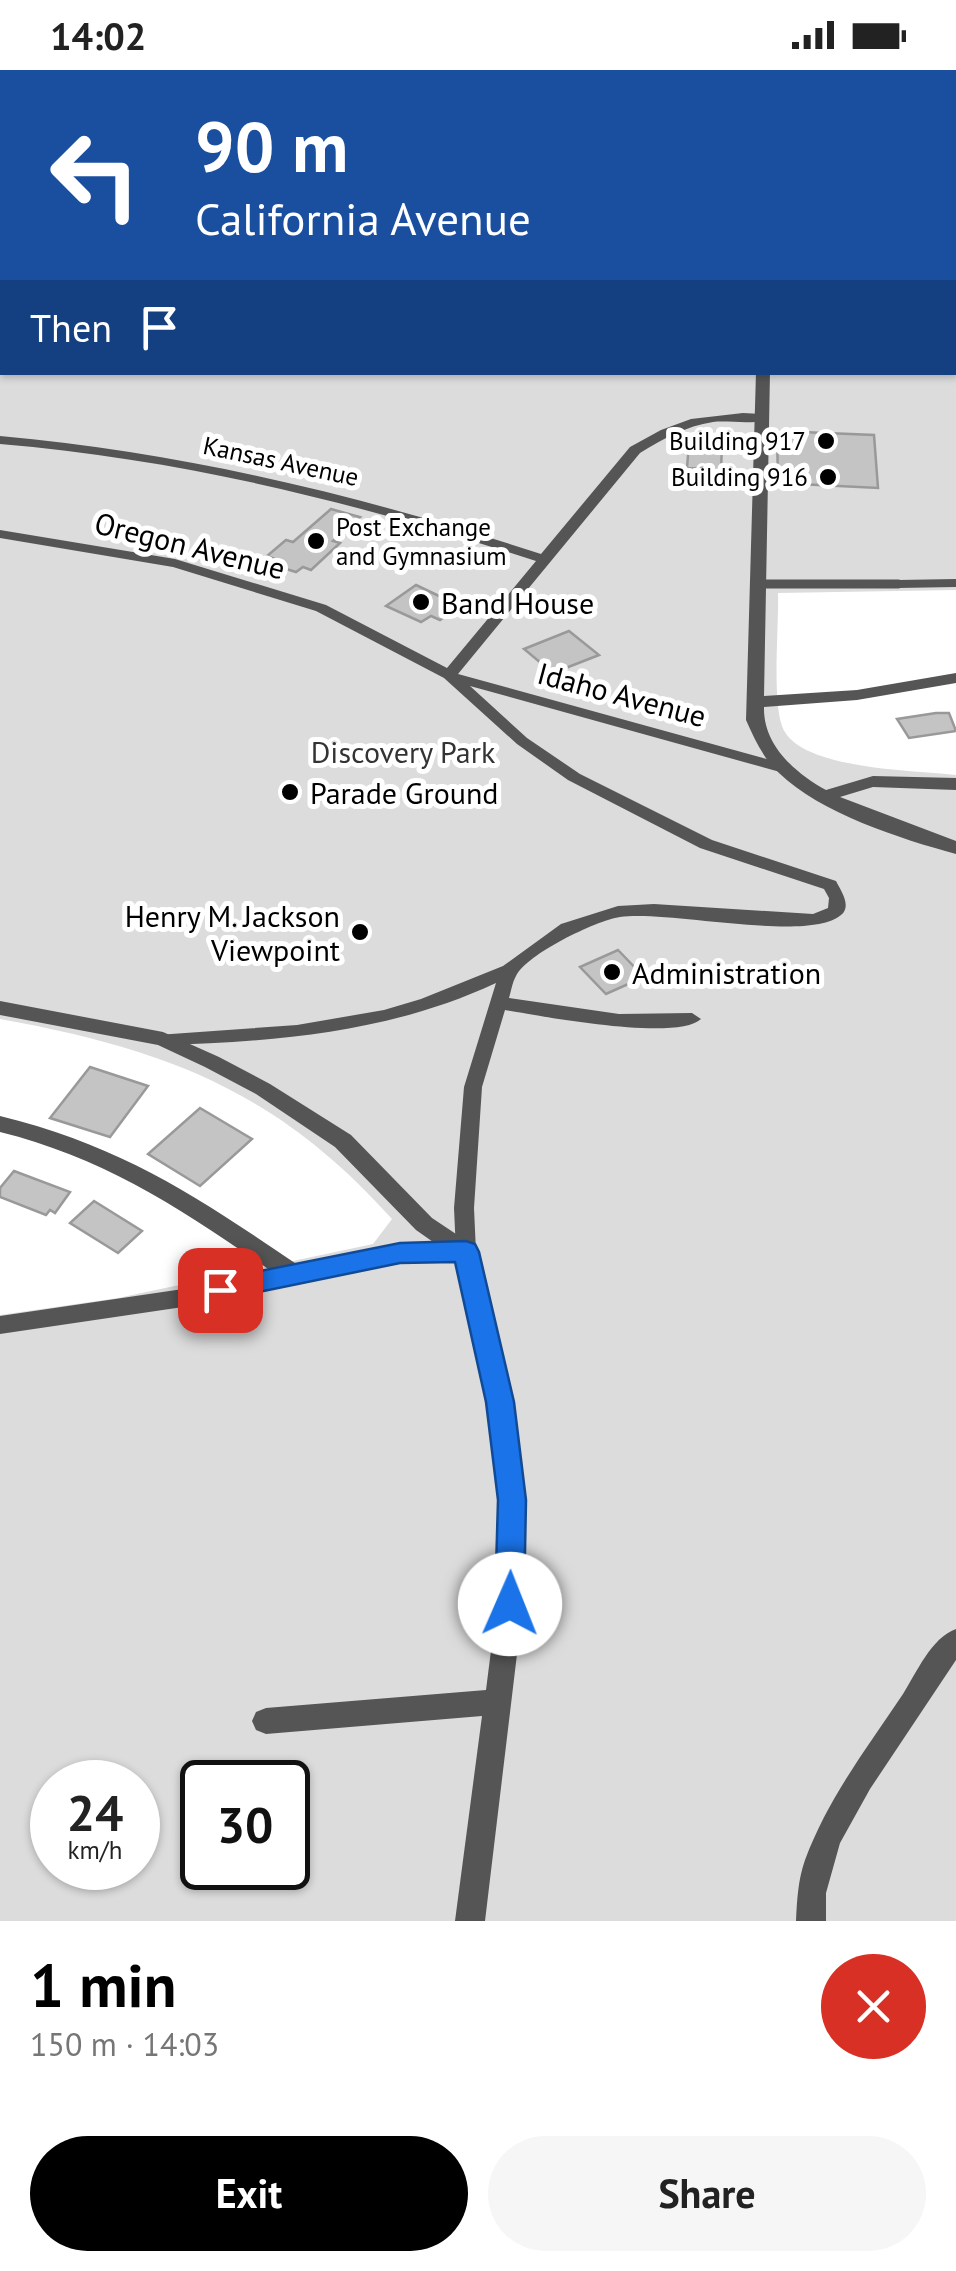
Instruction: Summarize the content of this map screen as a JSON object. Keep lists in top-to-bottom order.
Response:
{
  "streets": {
    "street": ["Kansas Avenue", "Oregon Avenue", "Idaho Avenue"]
  },
  "crossings": [
    ["Oregon Avenue", "Idaho Avenue"]
  ],
  "parks": ["Discovery Park"],
  "places": [
    "Building 917",
    "Building 916",
    "Post Exchange and Gymnasium",
    "Band House",
    "Parade Ground",
    "Henry M. Jackson Viewpoint",
    "Administration"
  ],
  "page": {
    "status": "14:02",
    "turn": ["90 m", "California Avenue"],
    "then": "Then",
    "speed": "24 km/h",
    "limit": "30",
    "heading": ["1 min", "150 m · 14:03"],
    "buttons": ["Exit", "Share"]
  }
}
